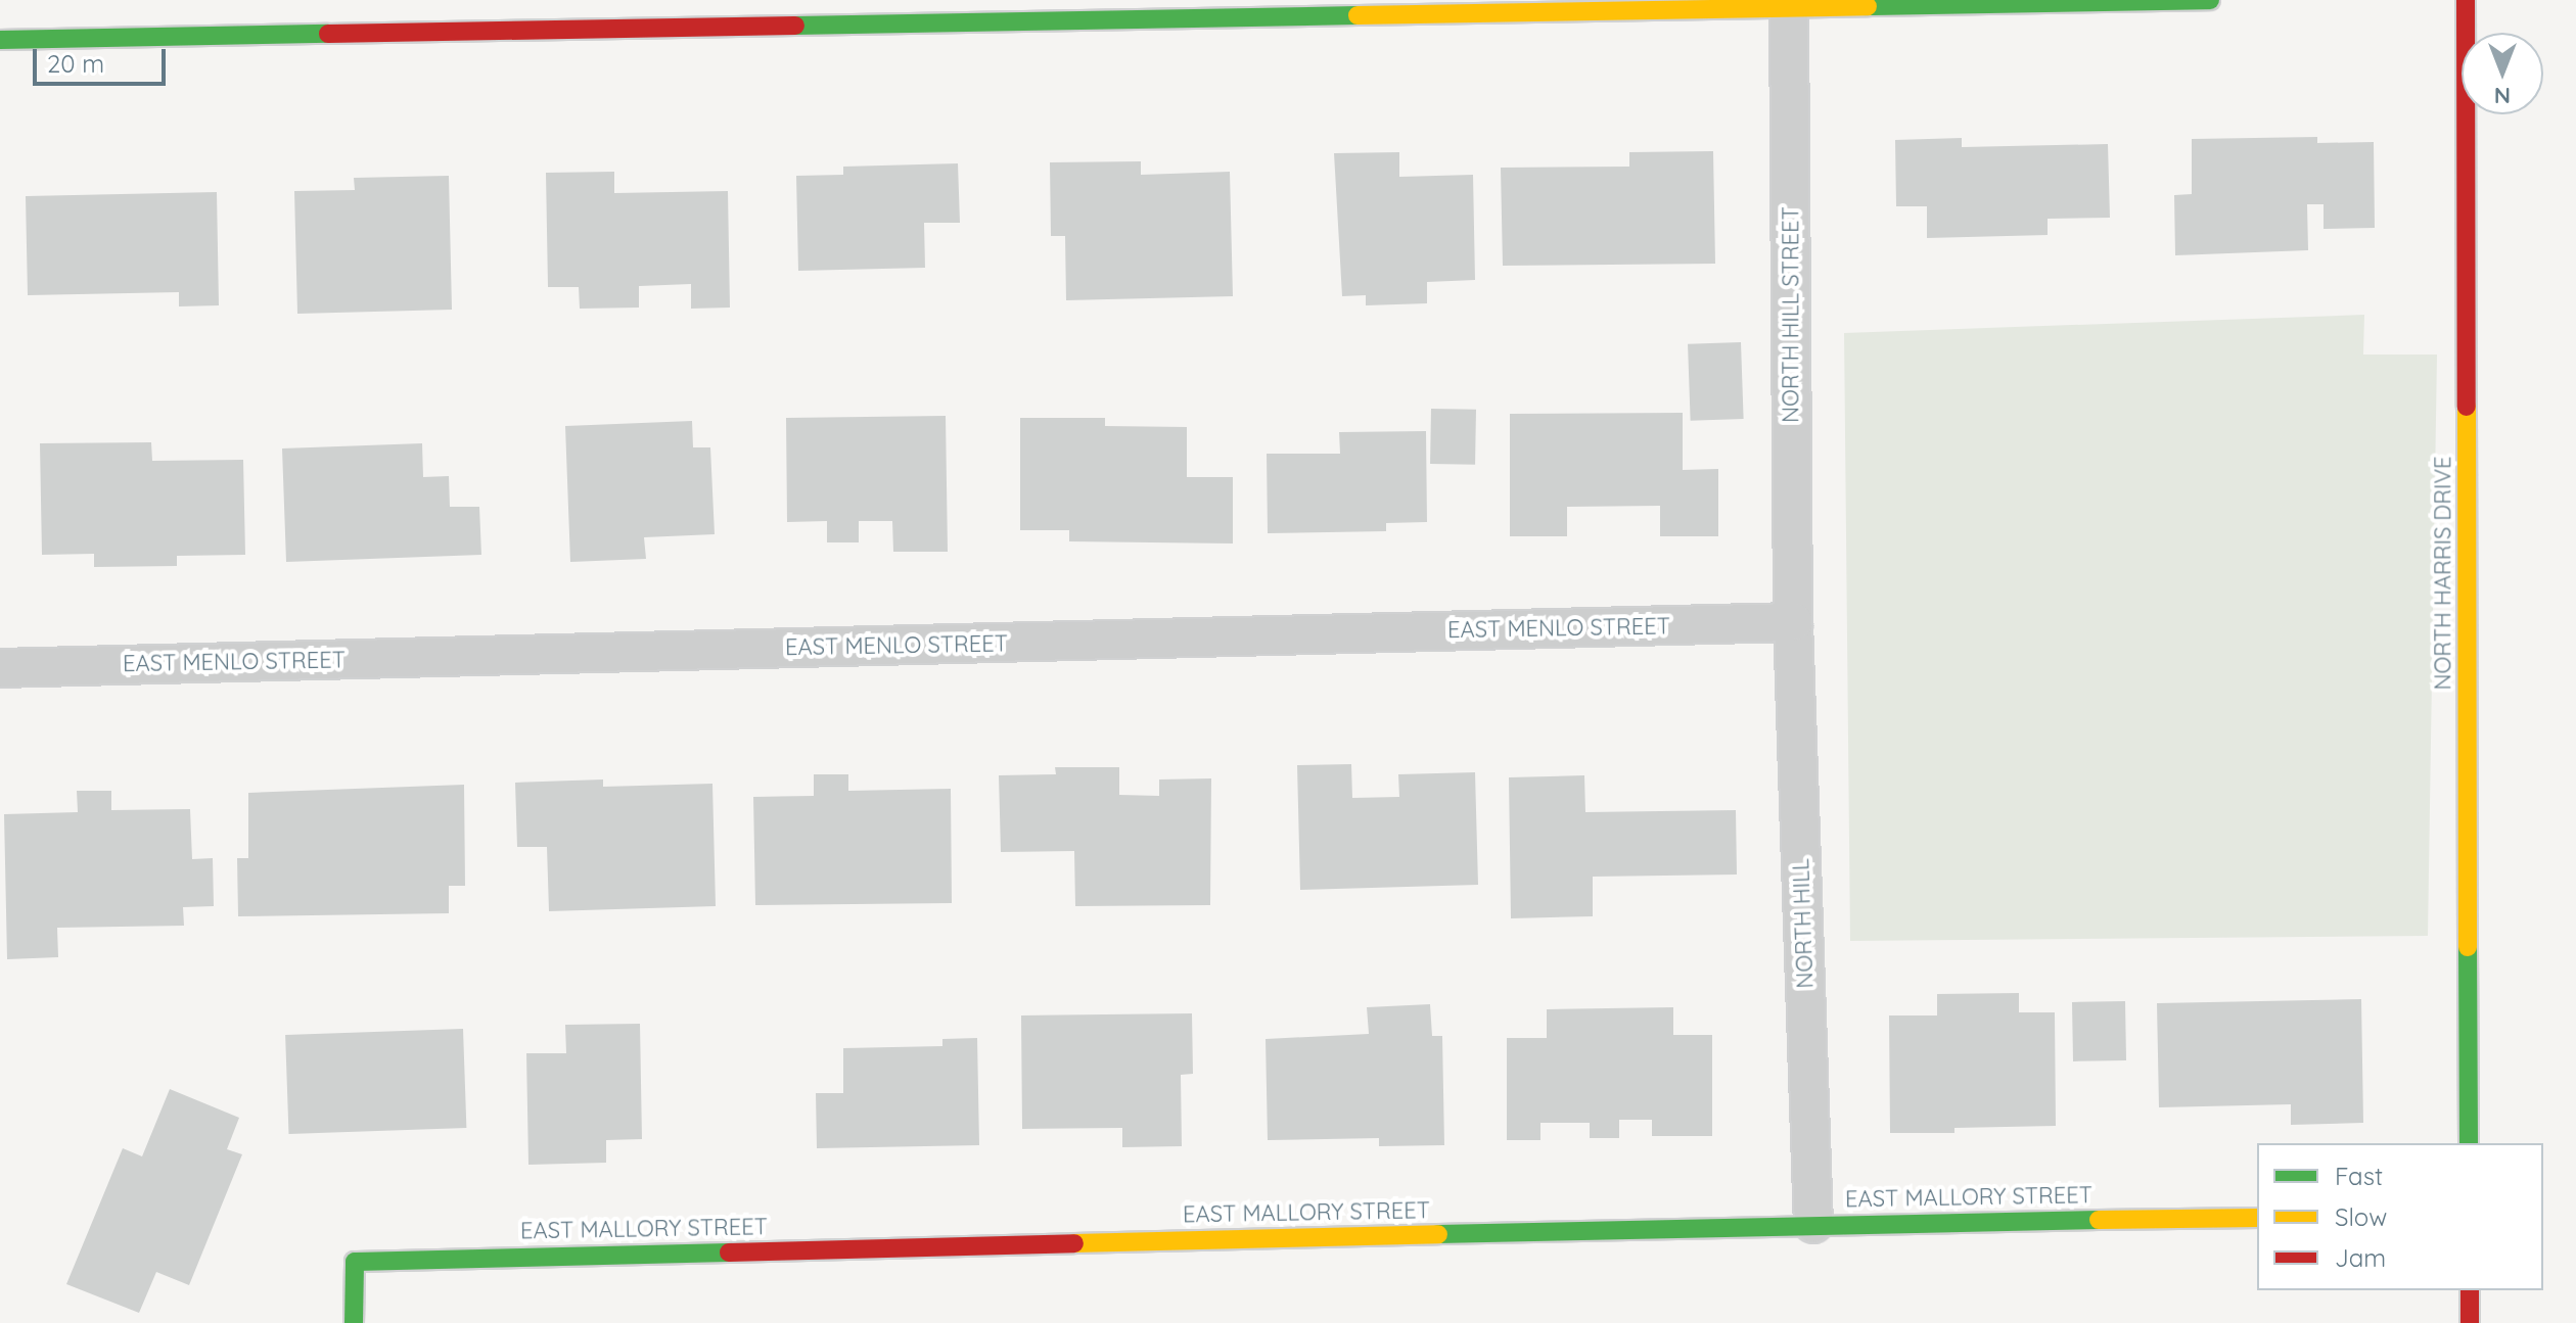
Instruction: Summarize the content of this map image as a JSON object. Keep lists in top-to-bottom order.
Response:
{
  "streets": {
    "street": [
      "NORTH HILL STREET",
      "NORTH HARRIS DRIVE",
      "EAST MENLO STREET",
      "NORTH HILL",
      "EAST MALLORY STREET"
    ]
  },
  "crossings": [
    ["NORTH HILL STREET", "EAST MENLO STREET"],
    ["NORTH HILL STREET", "NORTH HILL"],
    ["EAST MENLO STREET", "NORTH HILL"],
    ["NORTH HILL", "EAST MALLORY STREET"]
  ],
  "legend": ["Fast", "Slow", "Jam"],
  "scale_bar": "20 m",
  "north": "bottom"
}
